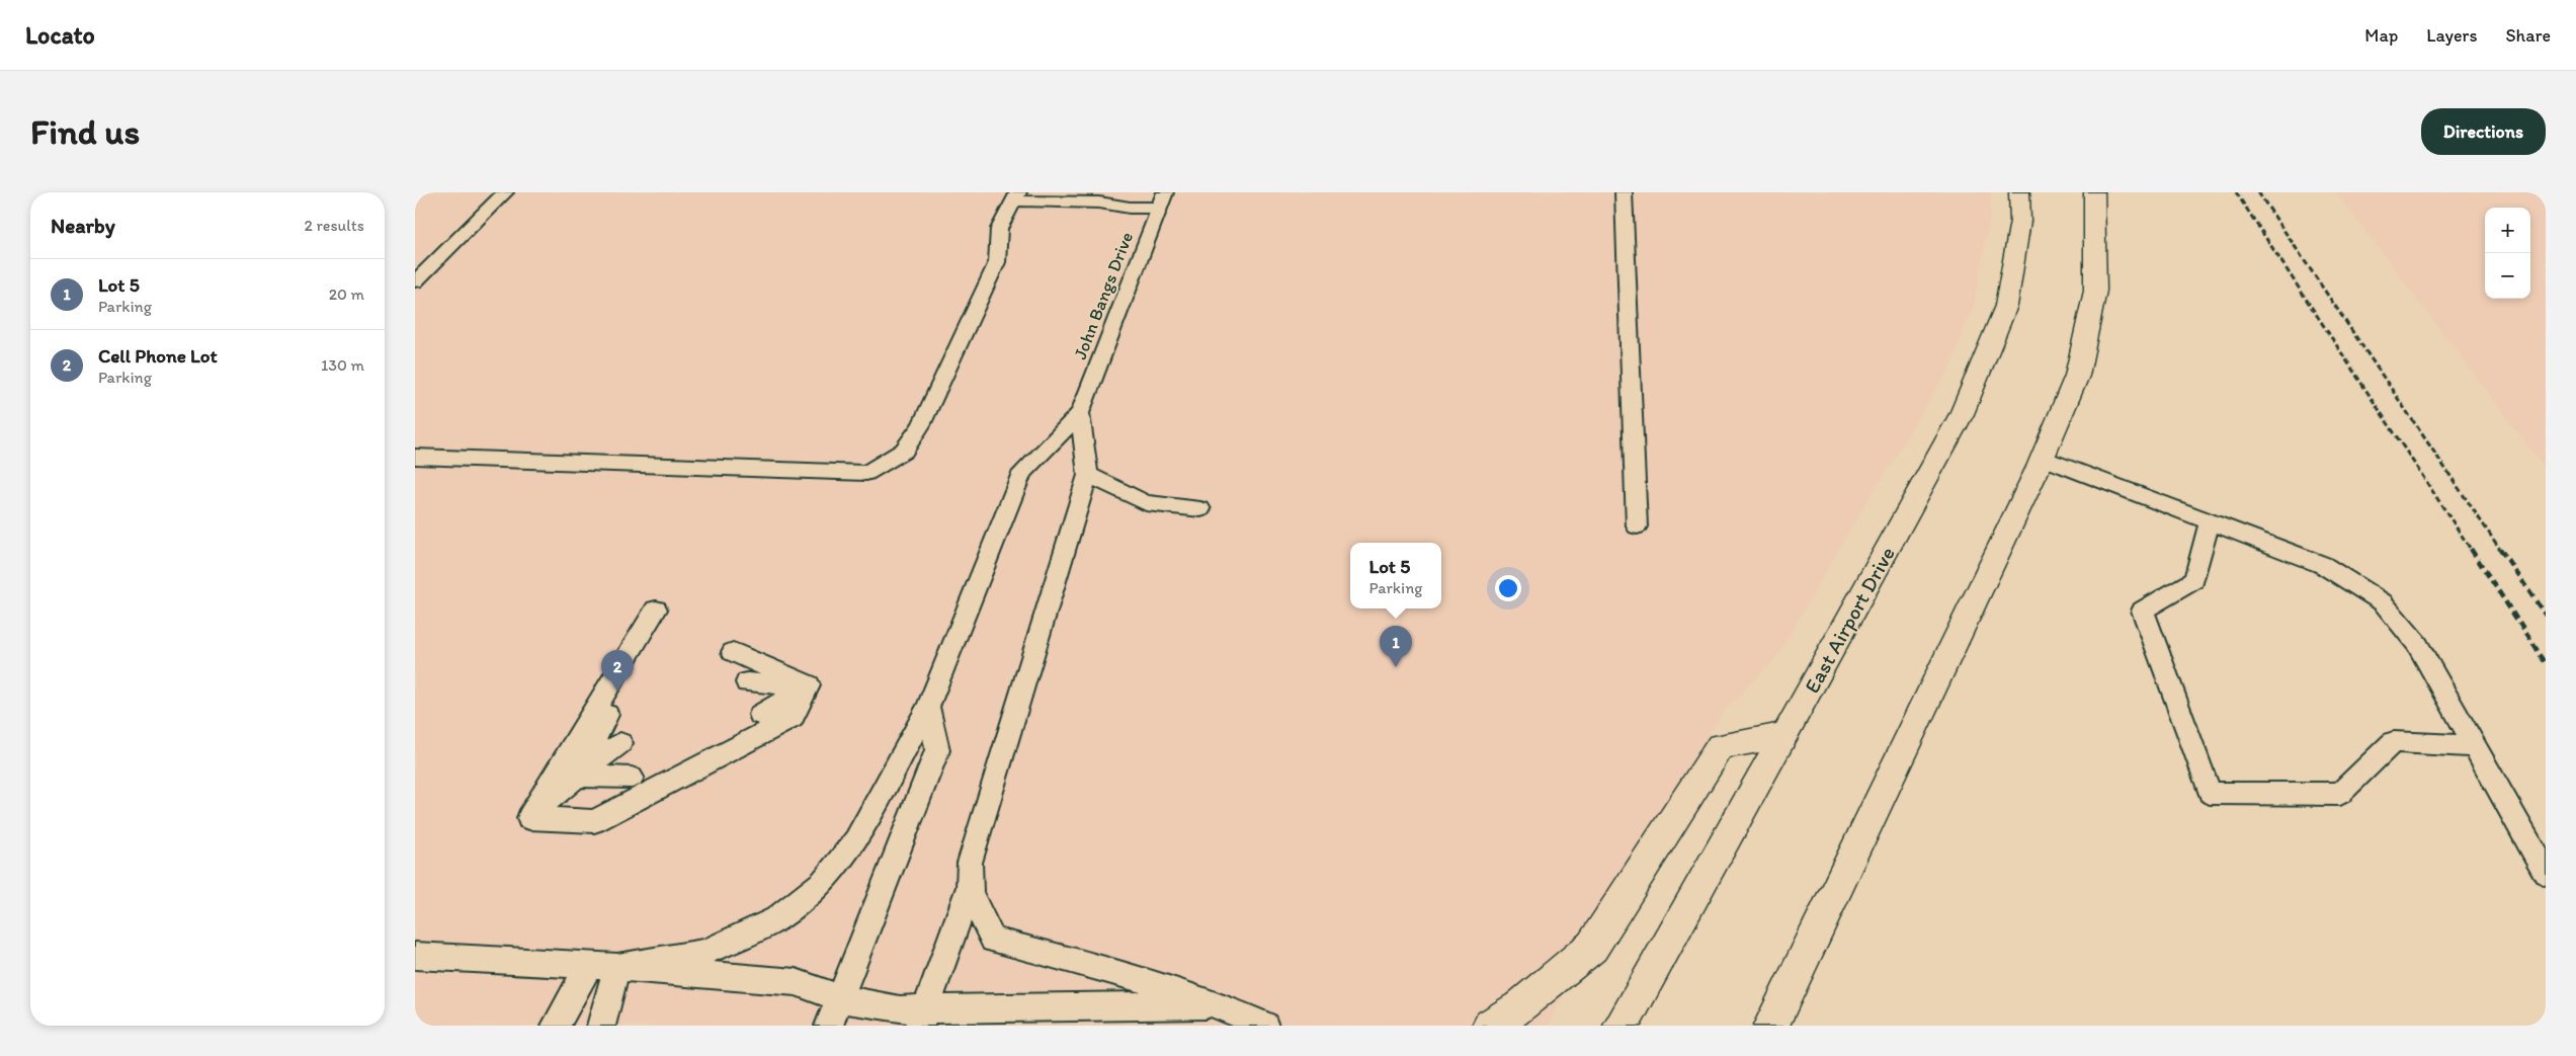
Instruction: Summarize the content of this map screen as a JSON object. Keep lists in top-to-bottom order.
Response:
{
  "streets": {
    "main road": ["East Airport Drive"],
    "lane": ["John Bangs Drive"]
  },
  "page": {
    "header": "Locato",
    "nav": ["Map", "Layers", "Share"],
    "buttons": "Directions",
    "title": "Find us",
    "heading": ["Nearby", "2 results"],
    "map_buttons": ["+", "−"],
    "list": [
      {
        "mark": "1",
        "name": "Lot 5",
        "note": "Parking",
        "value": "20 m"
      },
      {
        "mark": "2",
        "name": "Cell Phone Lot",
        "note": "Parking",
        "value": "130 m"
      }
    ],
    "popup": ["Lot 5", "Parking"],
    "pins": ["1", "2"]
  }
}
